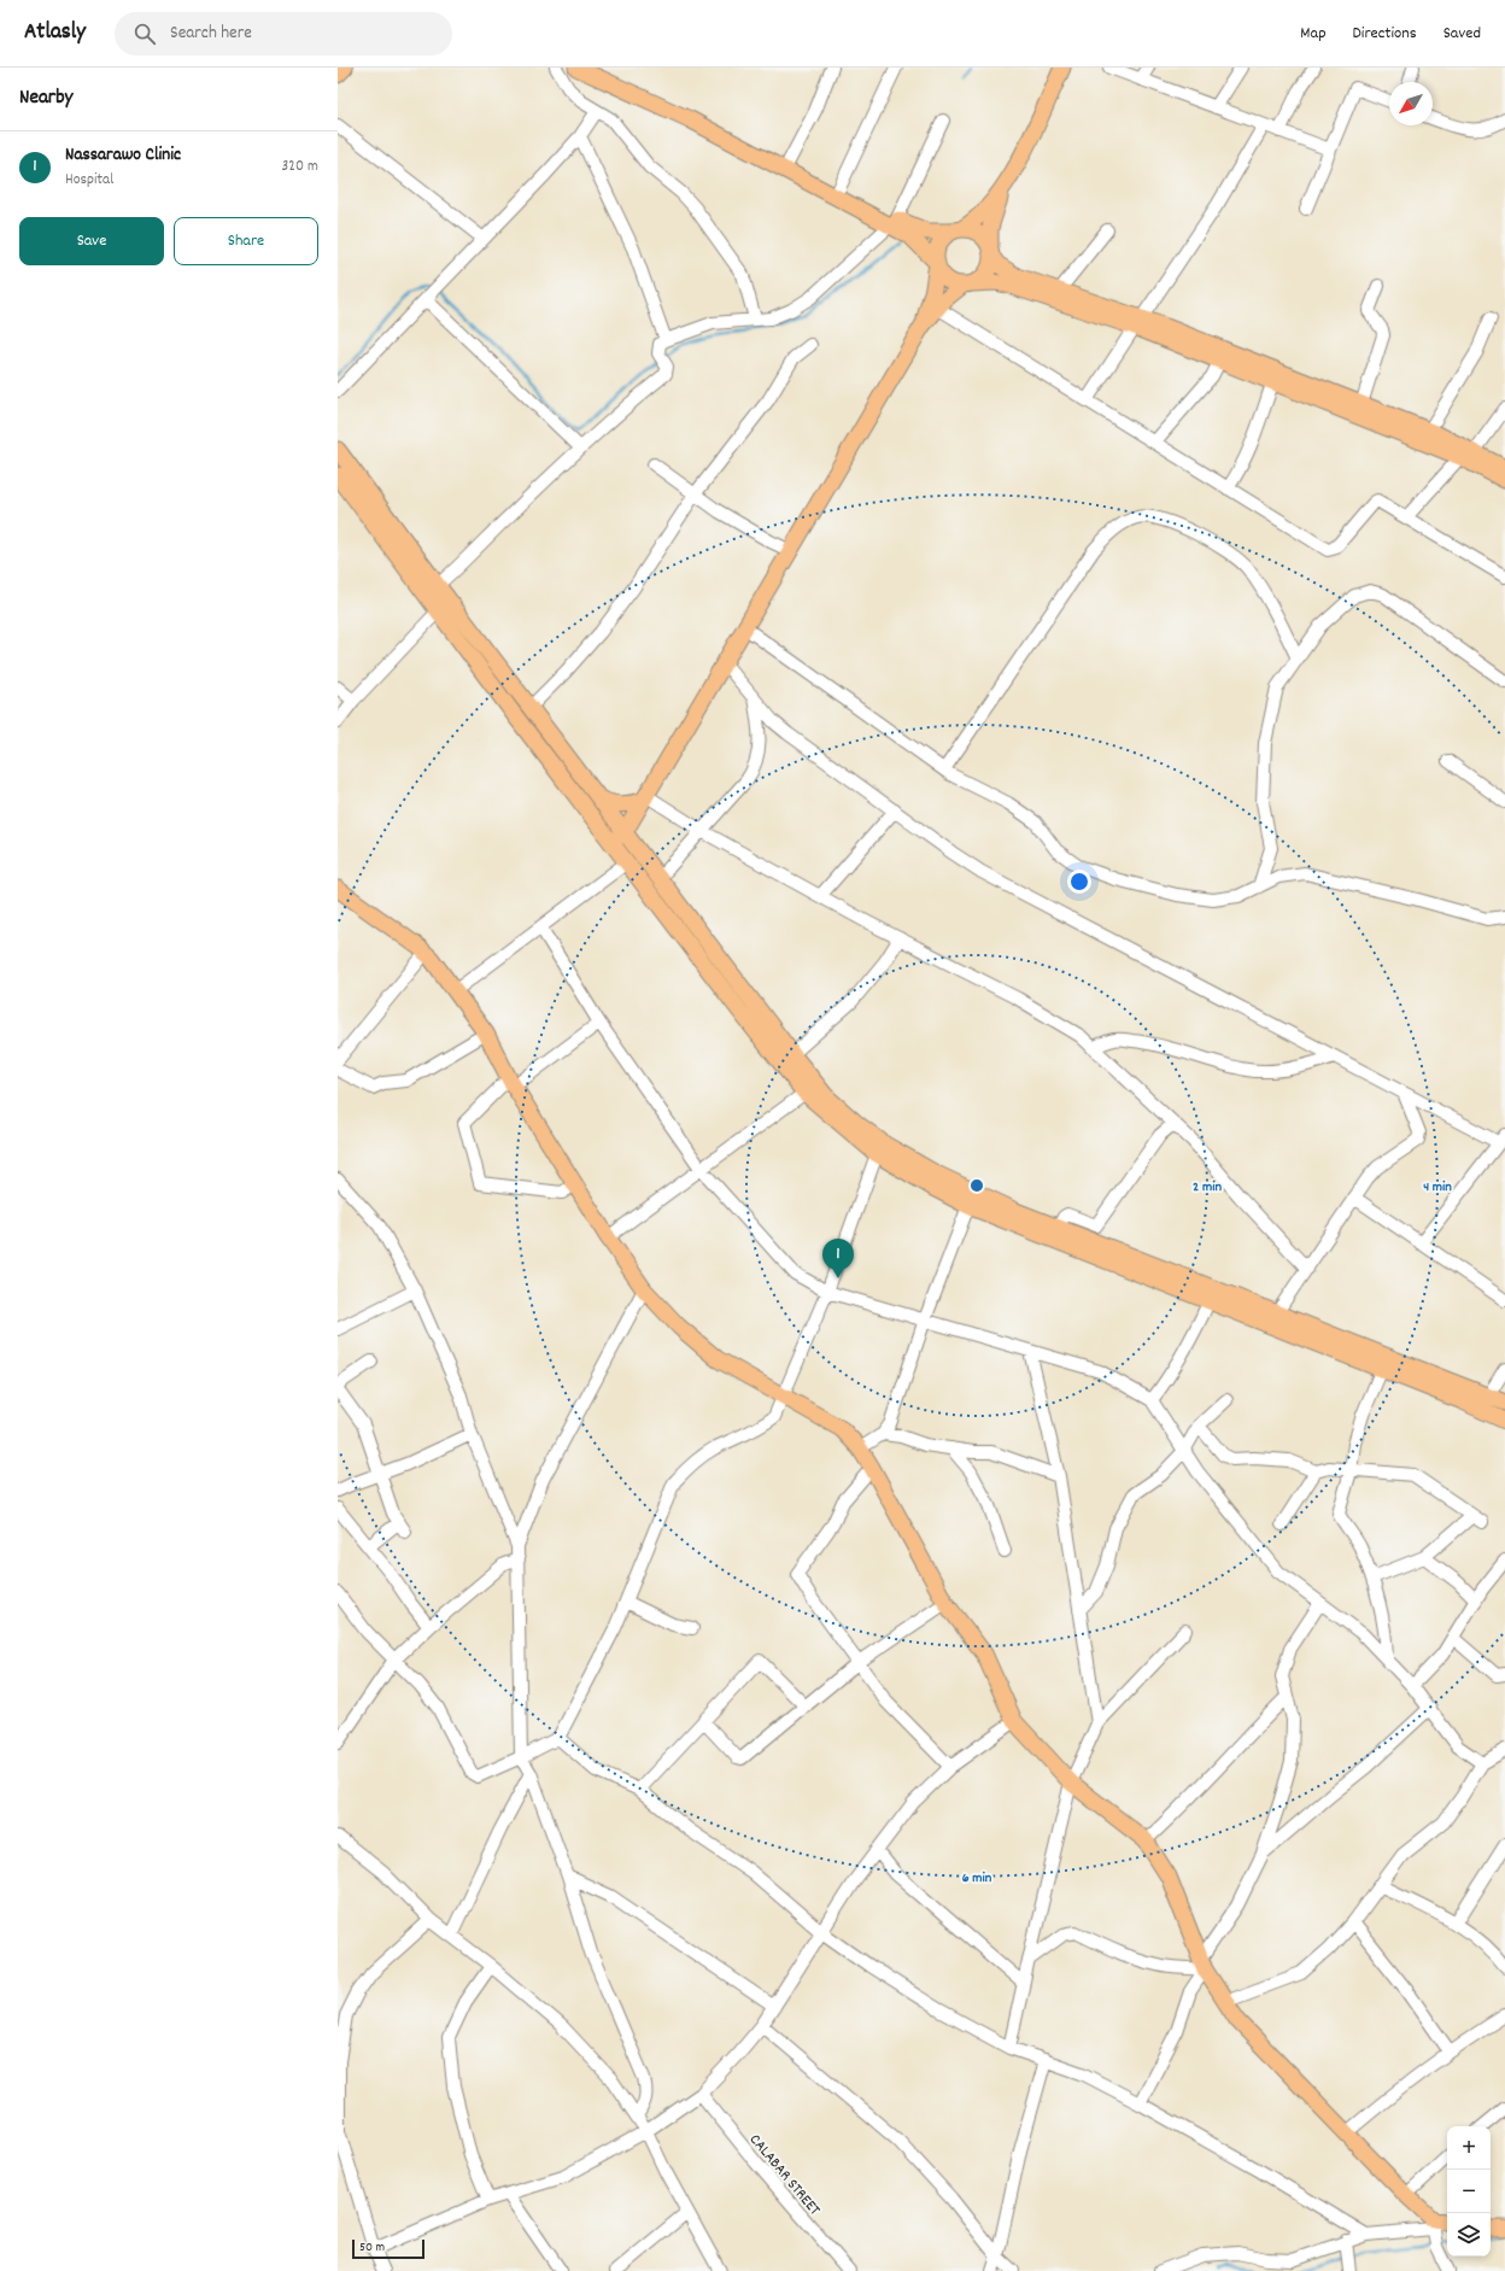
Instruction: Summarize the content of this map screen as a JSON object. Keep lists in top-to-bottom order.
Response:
{
  "streets": {
    "street": ["CALABAR STREET"]
  },
  "scale_bar": "50 m",
  "north": "bottom left",
  "page": {
    "header": "Atlasly",
    "search": "Search here",
    "nav": ["Map", "Directions", "Saved"],
    "heading": "Nearby",
    "list": [
      {
        "mark": "1",
        "name": "Nassarawo Clinic",
        "note": "Hospital",
        "value": "320 m"
      }
    ],
    "buttons": ["Save", "Share"],
    "pins": "1",
    "map_buttons": ["+", "−"],
    "scale": "50 m"
  },
  "rings": ["2 min", "4 min", "6 min"]
}
